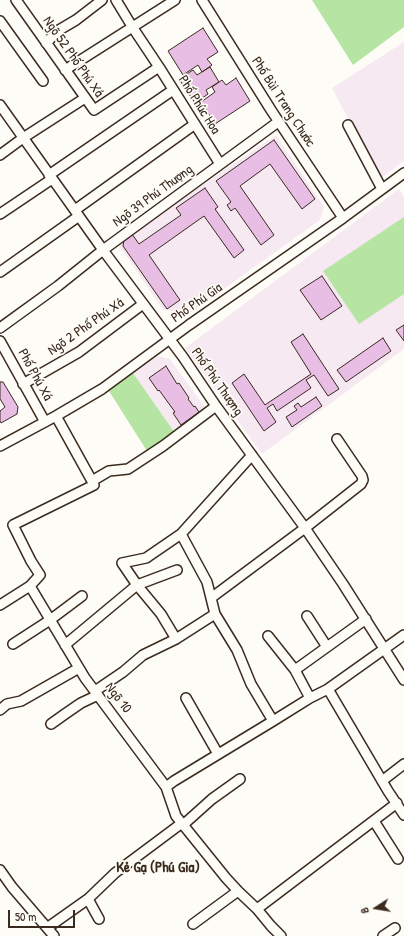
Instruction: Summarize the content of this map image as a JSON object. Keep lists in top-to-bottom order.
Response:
{
  "streets": {
    "street": [
      "Ngõ 52 Phố Phú Xá",
      "Phố Bùi Trang Chước",
      "Phố Phúc Hoa",
      "Ngõ 39 Phú Thượng",
      "Phố Phú Gia",
      "Ngõ 2 Phố Phú Xá",
      "Phố Phú Xá",
      "Phố Phú Thượng",
      "Ngõ 10"
    ]
  },
  "crossings": [
    ["Ngõ 52 Phố Phú Xá", "Phố Phúc Hoa"],
    ["Phố Bùi Trang Chước", "Phố Phú Gia"],
    ["Phố Phúc Hoa", "Ngõ 39 Phú Thượng"],
    ["Ngõ 39 Phú Thượng", "Phố Phú Thượng"],
    ["Phố Phú Gia", "Phố Phú Xá"],
    ["Phố Phú Gia", "Phố Phú Thượng"],
    ["Ngõ 2 Phố Phú Xá", "Phố Phú Xá"],
    ["Ngõ 2 Phố Phú Xá", "Phố Phú Thượng"]
  ],
  "districts": ["Kẻ Gạ (Phú Gia)"],
  "scale_bar": "50 m",
  "north": "left"
}
